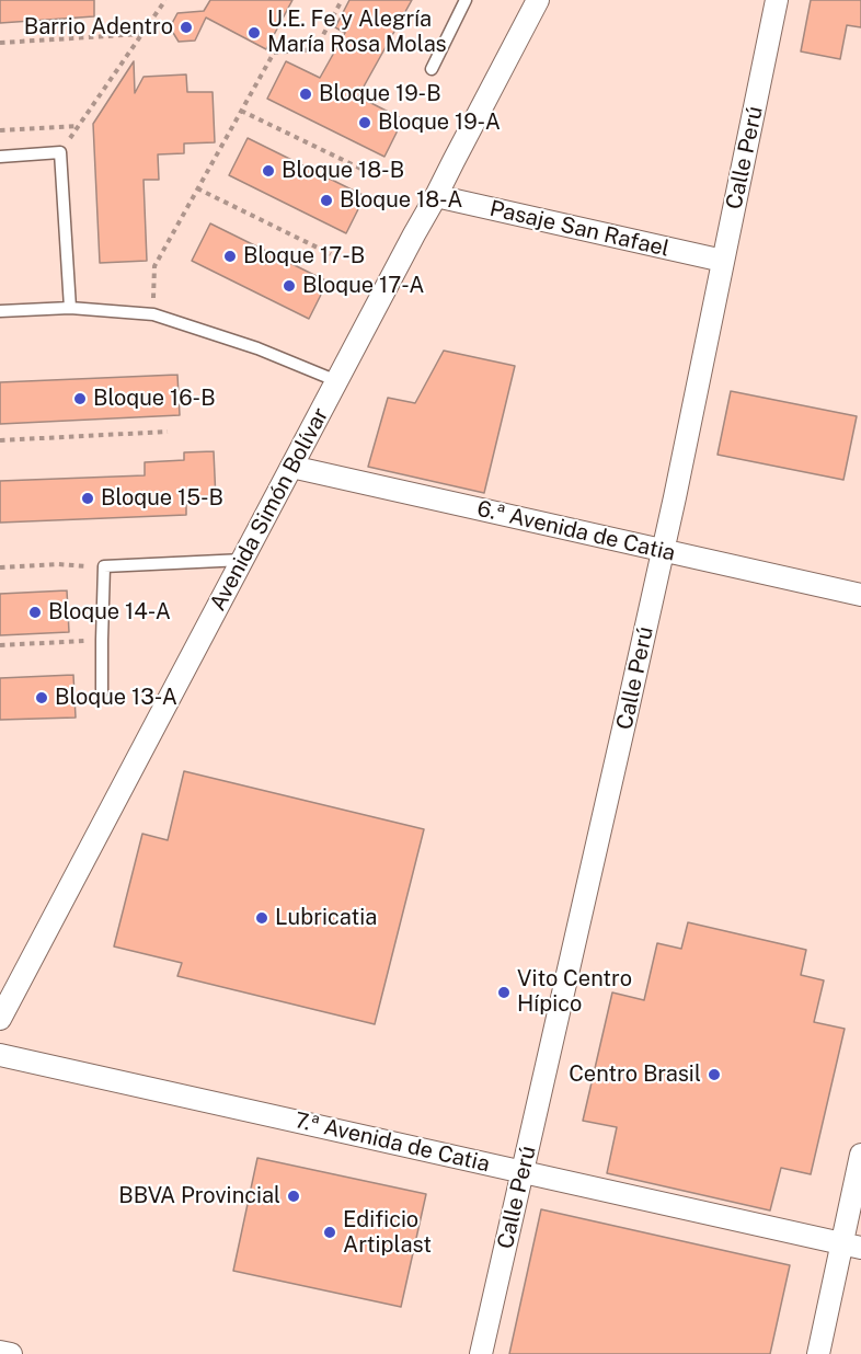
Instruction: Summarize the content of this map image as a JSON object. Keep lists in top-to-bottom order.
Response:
{
  "streets": {
    "street": [
      "Calle Perú",
      "Pasaje San Rafael",
      "Avenida Simón Bolívar",
      "6.ª Avenida de Catia",
      "7.ª Avenida de Catia"
    ]
  },
  "crossings": [
    ["Calle Perú", "Pasaje San Rafael"],
    ["Calle Perú", "6.ª Avenida de Catia"],
    ["Calle Perú", "7.ª Avenida de Catia"],
    ["Pasaje San Rafael", "Avenida Simón Bolívar"],
    ["Avenida Simón Bolívar", "6.ª Avenida de Catia"]
  ],
  "places": [
    "Barrio Adentro",
    "U.E. Fe y Alegría María Rosa Molas",
    "Bloque 19-B",
    "Bloque 19-A",
    "Bloque 18-B",
    "Bloque 18-A",
    "Bloque 17-B",
    "Bloque 17-A",
    "Bloque 16-B",
    "Bloque 15-B",
    "Bloque 14-A",
    "Bloque 13-A",
    "Lubricatia",
    "Vito Centro Hípico",
    "Centro Brasil",
    "BBVA Provincial",
    "Edificio Artiplast"
  ]
}
